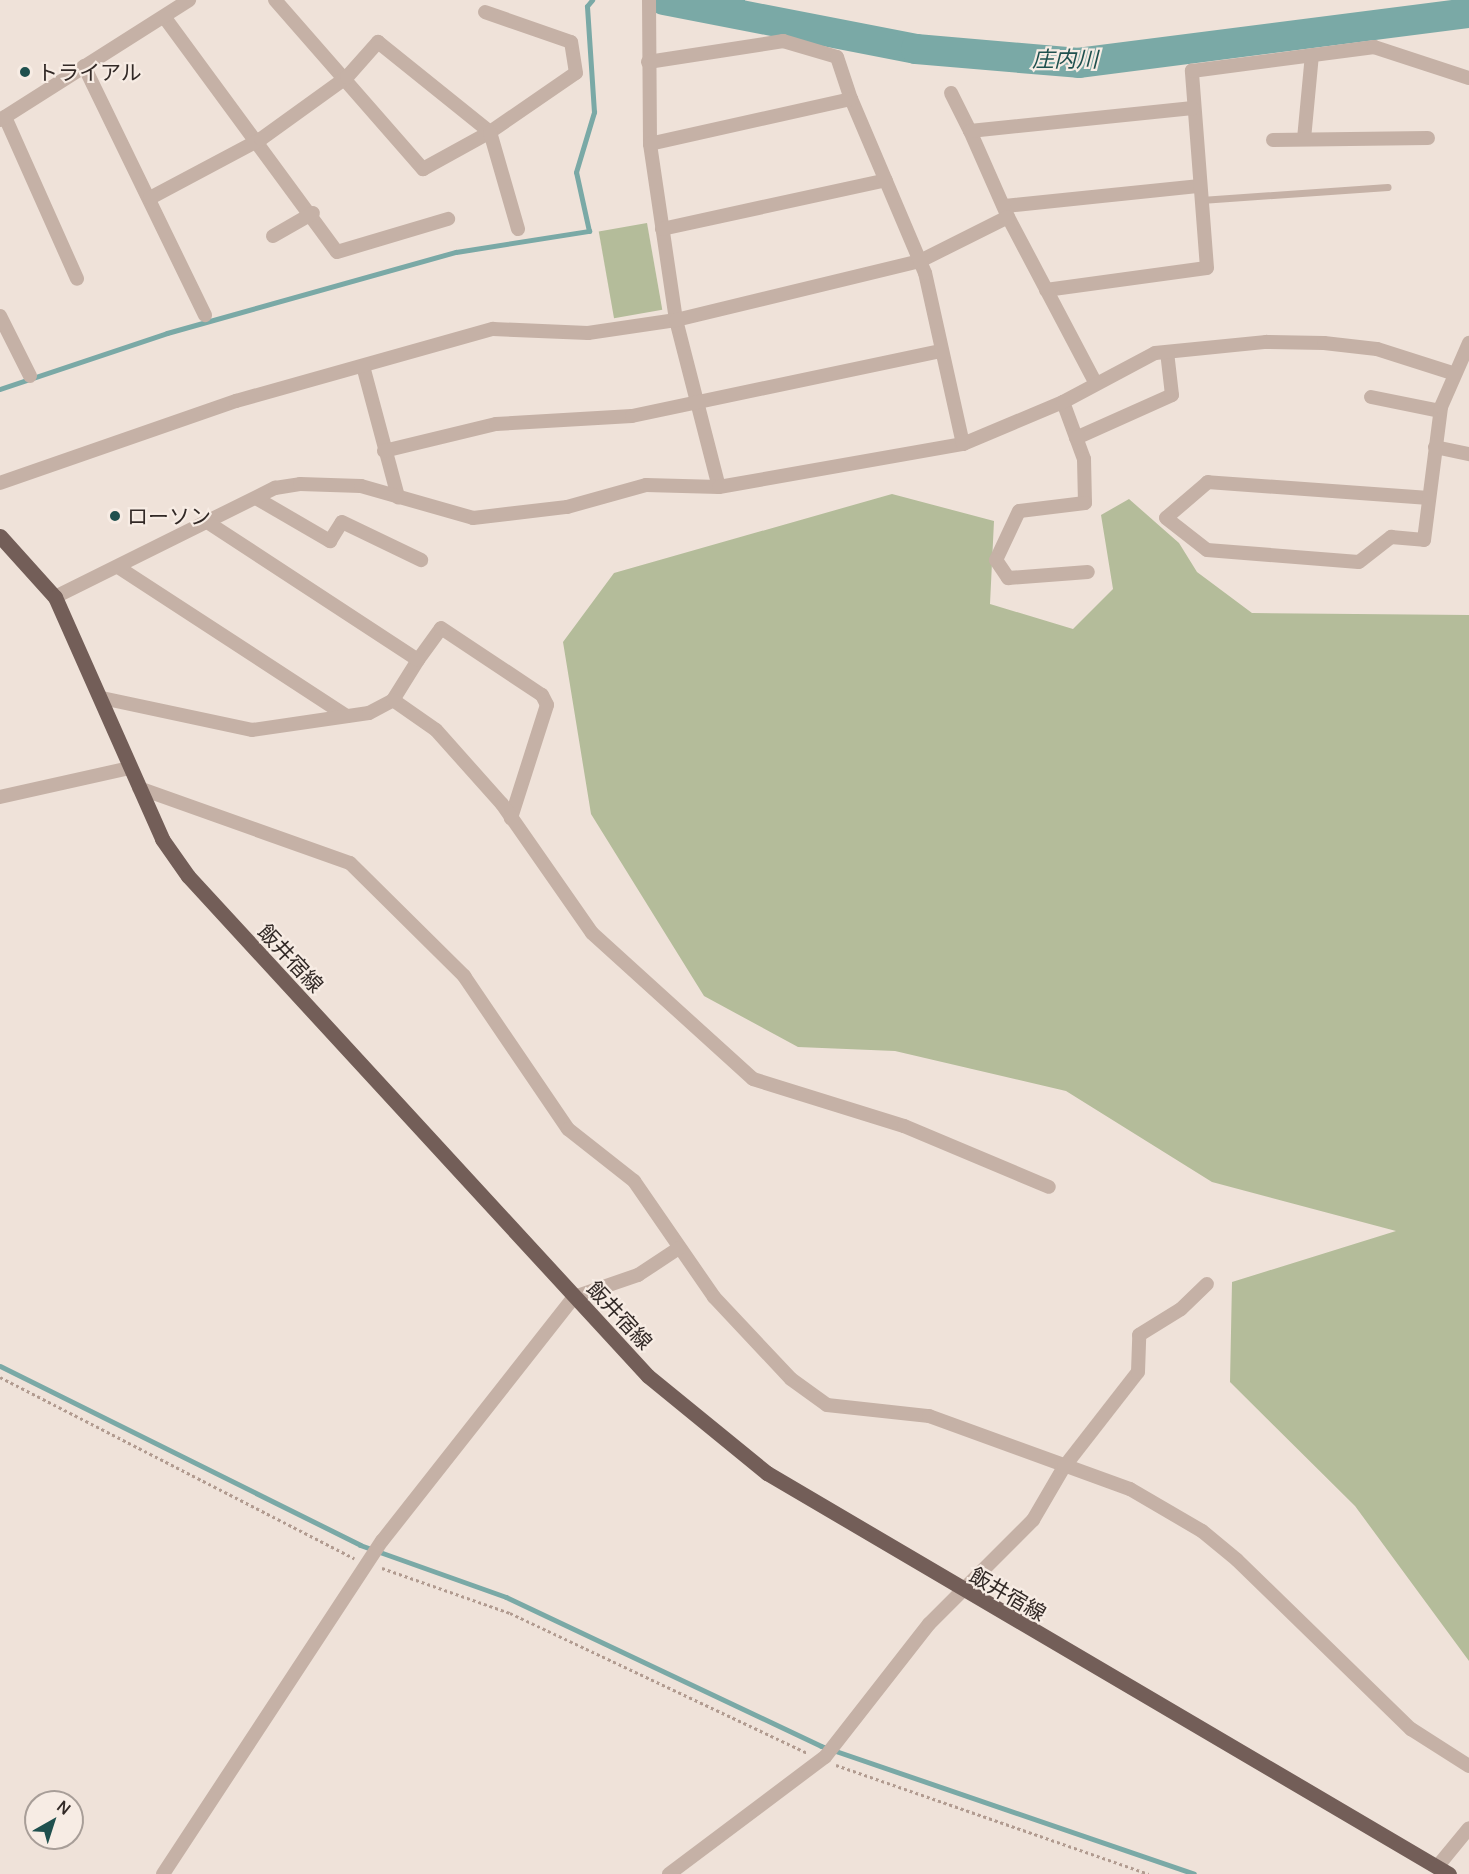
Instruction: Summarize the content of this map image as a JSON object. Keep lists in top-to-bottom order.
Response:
{
  "streets": {
    "main road": ["飯井宿線"]
  },
  "water": ["庄内川"],
  "places": ["トライアル", "ローソン"],
  "north": "top right"
}
